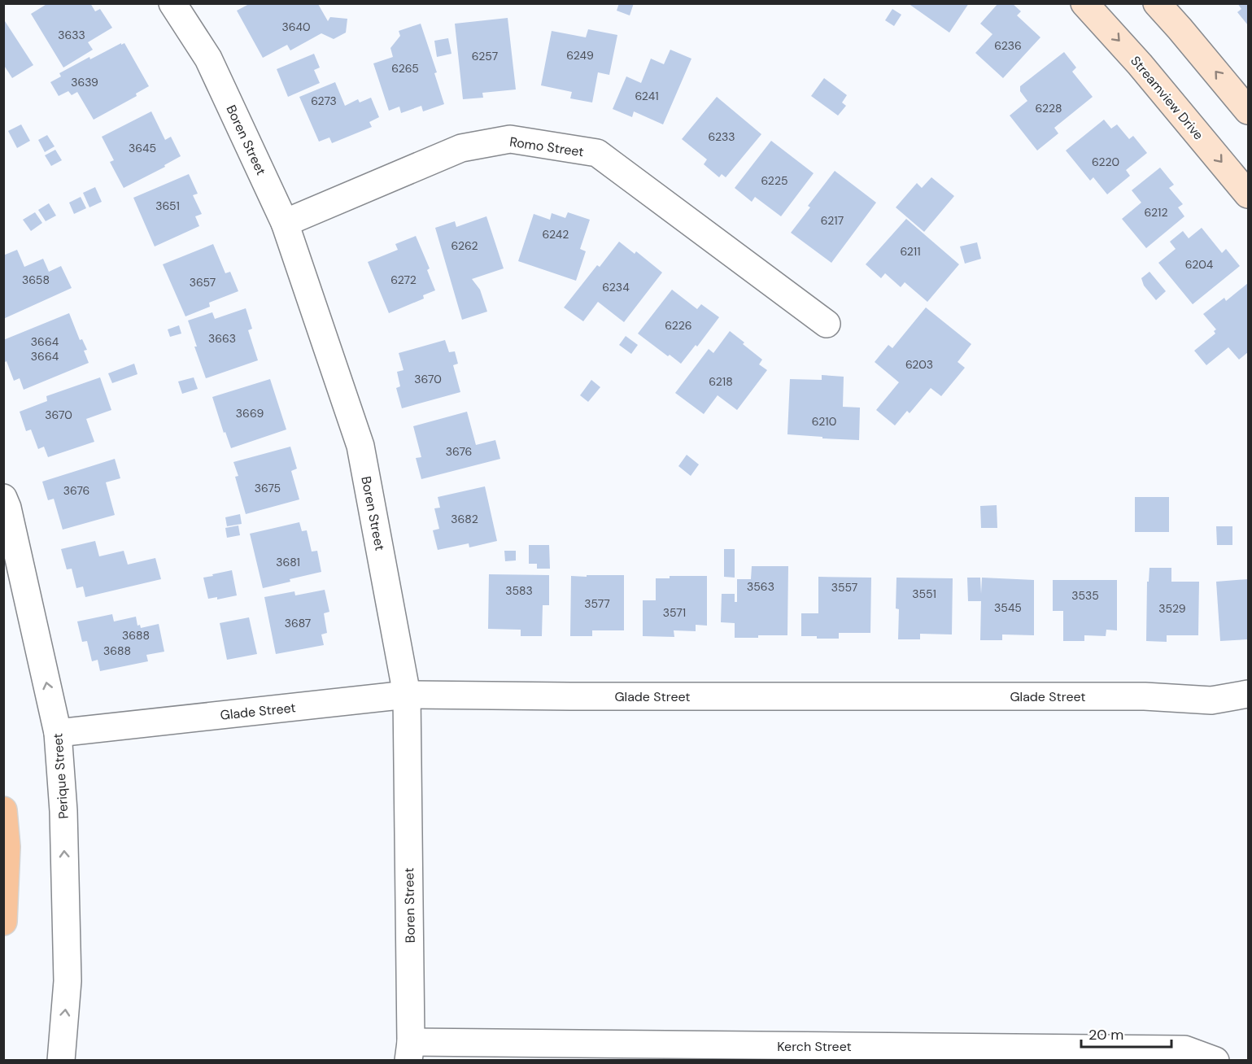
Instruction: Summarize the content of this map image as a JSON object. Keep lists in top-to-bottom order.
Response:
{
  "streets": {
    "main road": ["Streamview Drive"],
    "street": [
      "Boren Street",
      "Romo Street",
      "Glade Street",
      "Perique Street",
      "Kerch Street"
    ]
  },
  "crossings": [
    ["Boren Street", "Romo Street"],
    ["Boren Street", "Glade Street"],
    ["Boren Street", "Kerch Street"],
    ["Glade Street", "Perique Street"]
  ],
  "one_way": ["Perique Street"],
  "house_numbers": [
    "3640",
    "3633",
    "6236",
    "6249",
    "6257",
    "6265",
    "3639",
    "6241",
    "6273",
    "6228",
    "6233",
    "3645",
    "6220",
    "6225",
    "3651",
    "6212",
    "6217",
    "6242",
    "6262",
    "6211",
    "6204",
    "3658",
    "6272",
    "3657",
    "6234",
    "6226",
    "3663",
    "3664",
    "3664",
    "6203",
    "3670",
    "6218",
    "3669",
    "3670",
    "6210",
    "3676",
    "3675",
    "3676",
    "3682",
    "3681",
    "3563",
    "3557",
    "3583",
    "3551",
    "3535",
    "3577",
    "3545",
    "3529",
    "3571",
    "3687",
    "3688",
    "3688"
  ],
  "scale_bar": "20 m"
}
